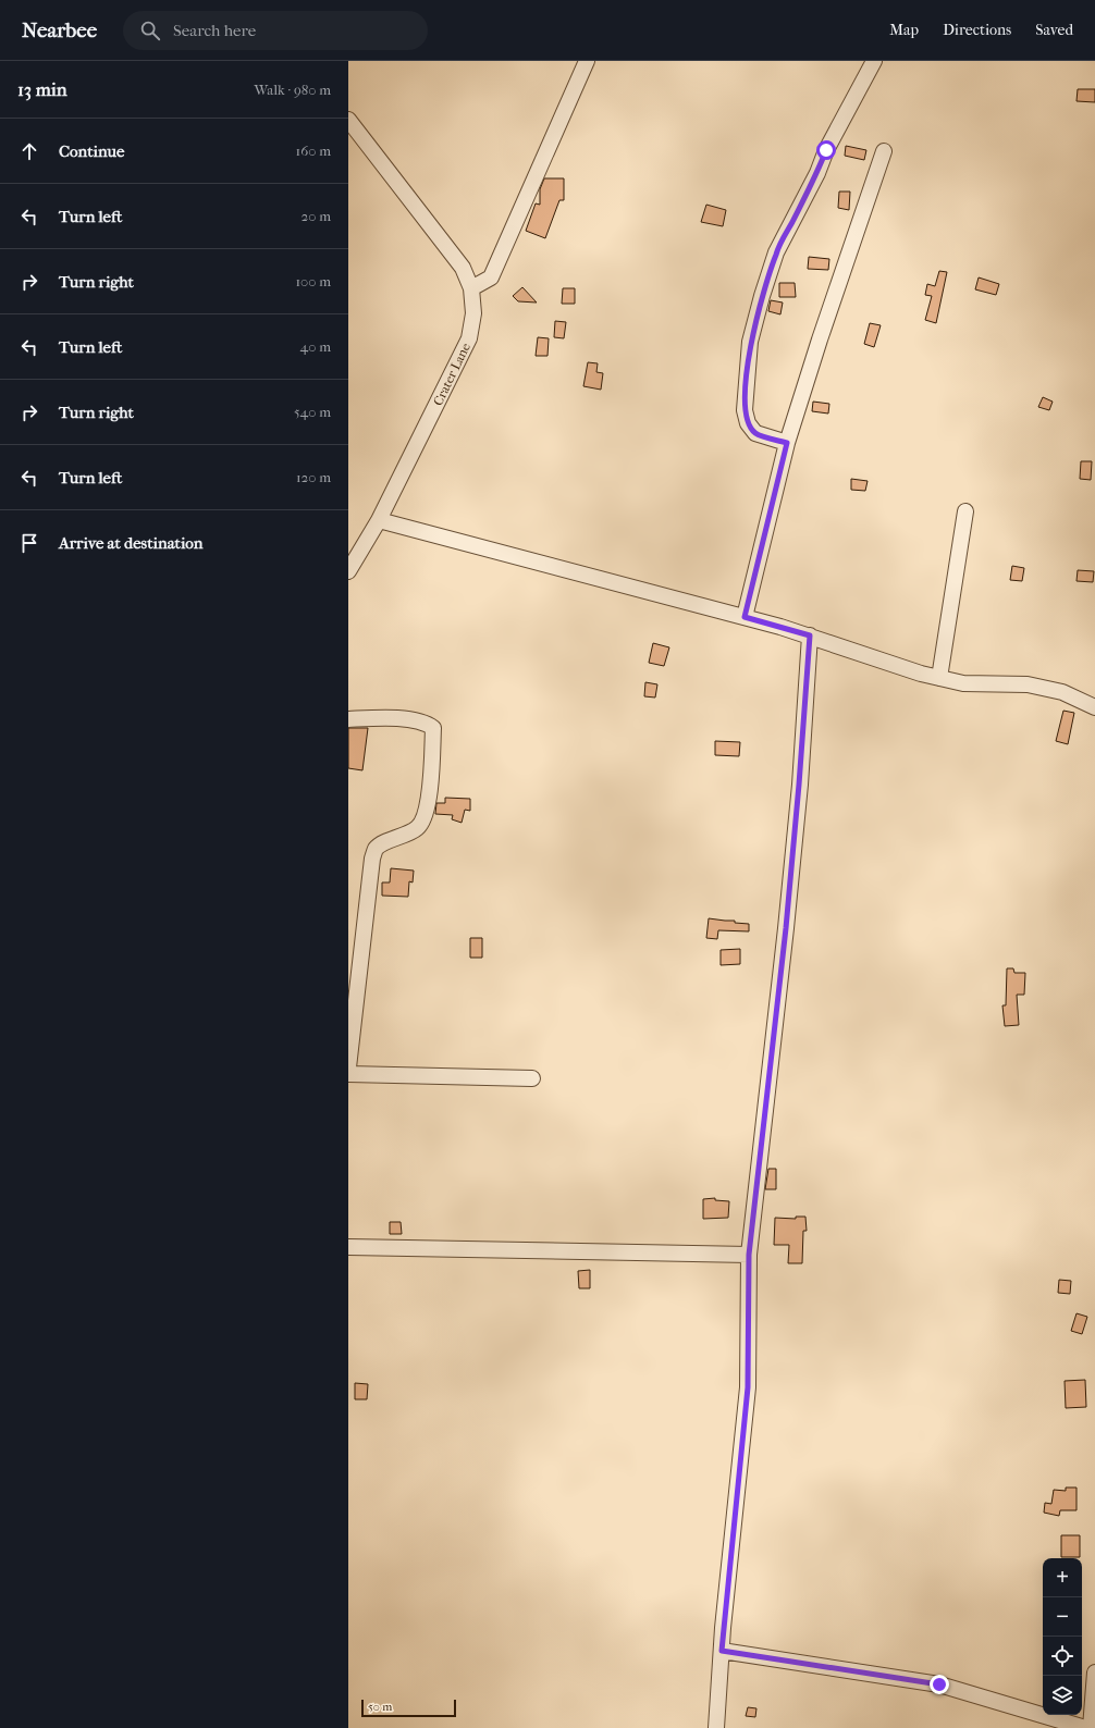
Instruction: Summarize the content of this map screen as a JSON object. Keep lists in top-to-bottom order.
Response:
{
  "streets": {
    "street": ["Crater Lane"]
  },
  "scale_bar": "50 m",
  "page": {
    "header": "Nearbee",
    "search": "Search here",
    "nav": ["Map", "Directions", "Saved"],
    "heading": ["13 min", "Walk · 980 m"],
    "list": [
      ["Continue", "160 m"],
      ["Turn left", "20 m"],
      ["Turn right", "100 m"],
      ["Turn left", "40 m"],
      ["Turn right", "540 m"],
      ["Turn left", "120 m"],
      "Arrive at destination"
    ],
    "map_buttons": ["+", "−"],
    "scale": "50 m"
  }
}
